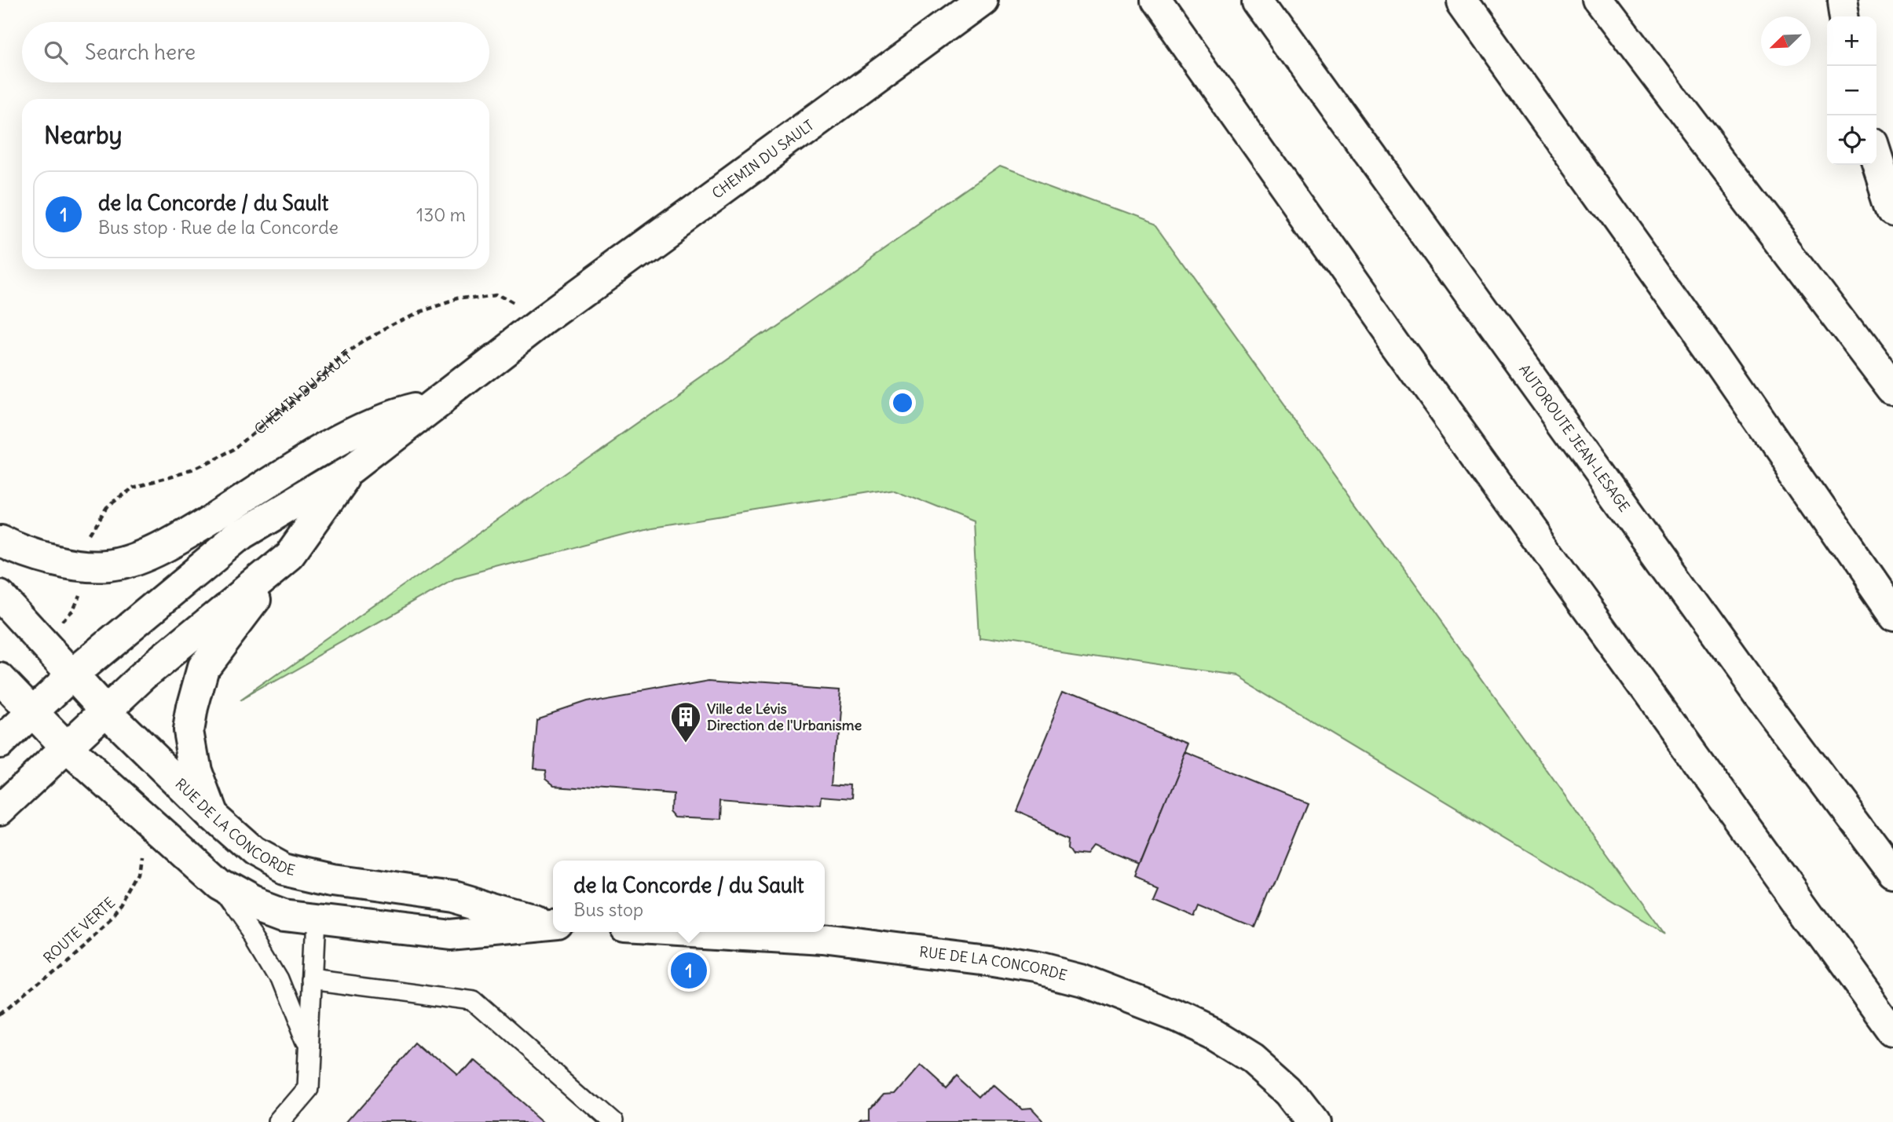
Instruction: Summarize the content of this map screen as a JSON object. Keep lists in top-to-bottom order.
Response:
{
  "streets": {
    "main road": ["CHEMIN DU SAULT", "AUTOROUTE JEAN-LESAGE", "RUE DE LA CONCORDE"],
    "path": ["ROUTE VERTE"]
  },
  "crossings": [
    ["CHEMIN DU SAULT", "RUE DE LA CONCORDE"]
  ],
  "places": {
    "building": ["Ville de Lévis Direction de l'Urbanisme"]
  },
  "north": "bottom left",
  "page": {
    "map_buttons": ["+", "−"],
    "search": "Search here",
    "heading": "Nearby",
    "list": [
      {
        "mark": "1",
        "name": "de la Concorde / du Sault",
        "note": "Bus stop · Rue de la Concorde",
        "value": "130 m"
      }
    ],
    "popup": ["de la Concorde / du Sault", "Bus stop"],
    "pins": "1"
  }
}
